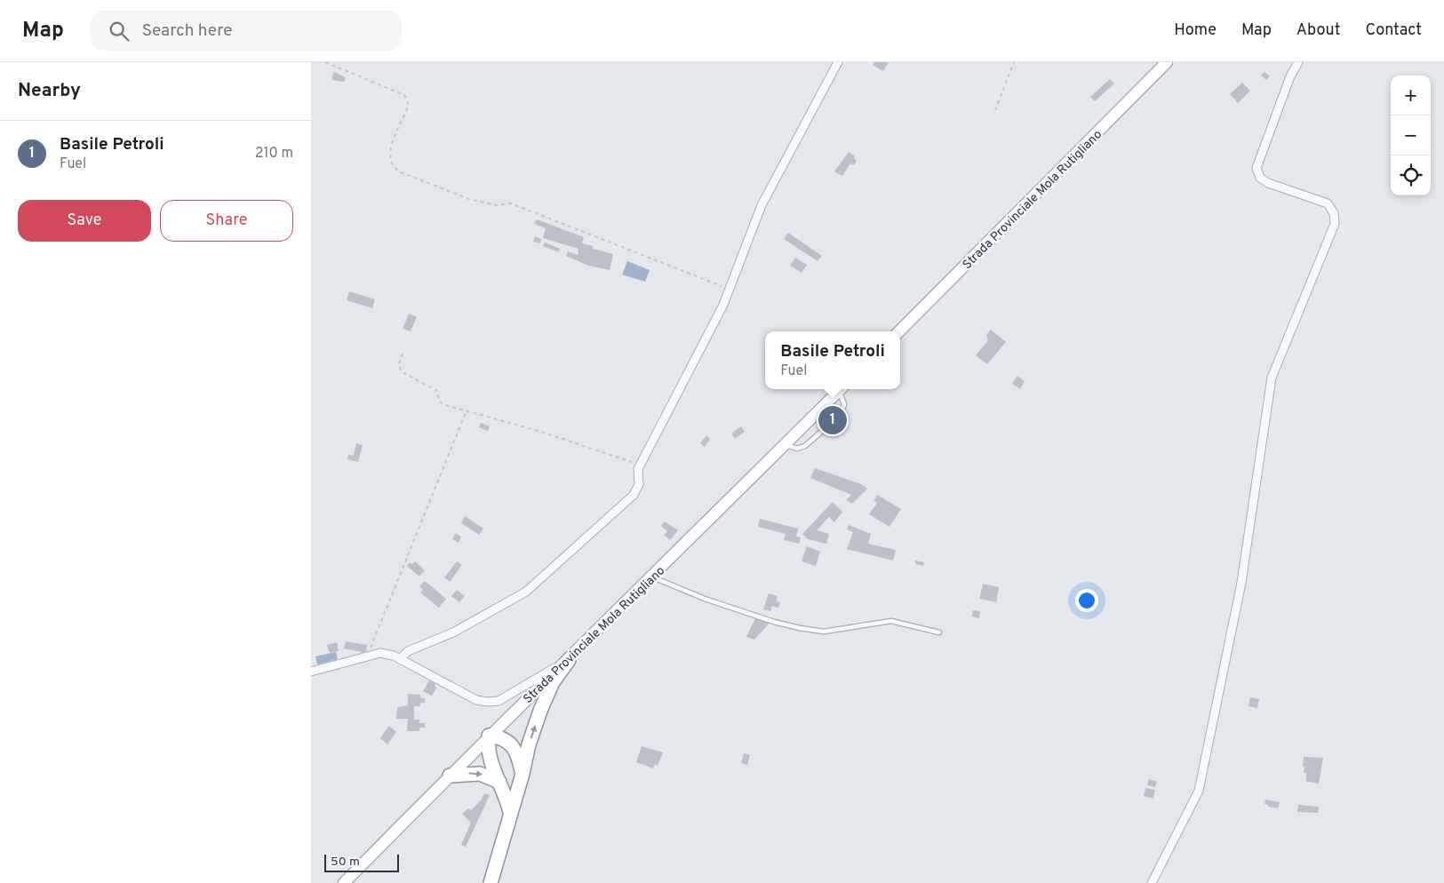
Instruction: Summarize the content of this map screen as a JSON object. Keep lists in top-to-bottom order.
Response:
{
  "streets": {
    "main road": ["Strada Provinciale Mola Rutigliano"]
  },
  "scale_bar": "50 m",
  "page": {
    "header": "Map",
    "search": "Search here",
    "nav": [
      "Home",
      "Map",
      "About",
      "Contact"
    ],
    "heading": "Nearby",
    "map_buttons": ["+", "−"],
    "list": [
      {
        "mark": "1",
        "name": "Basile Petroli",
        "note": "Fuel",
        "value": "210 m"
      }
    ],
    "buttons": ["Save", "Share"],
    "popup": ["Basile Petroli", "Fuel"],
    "pins": "1",
    "scale": "50 m"
  }
}
